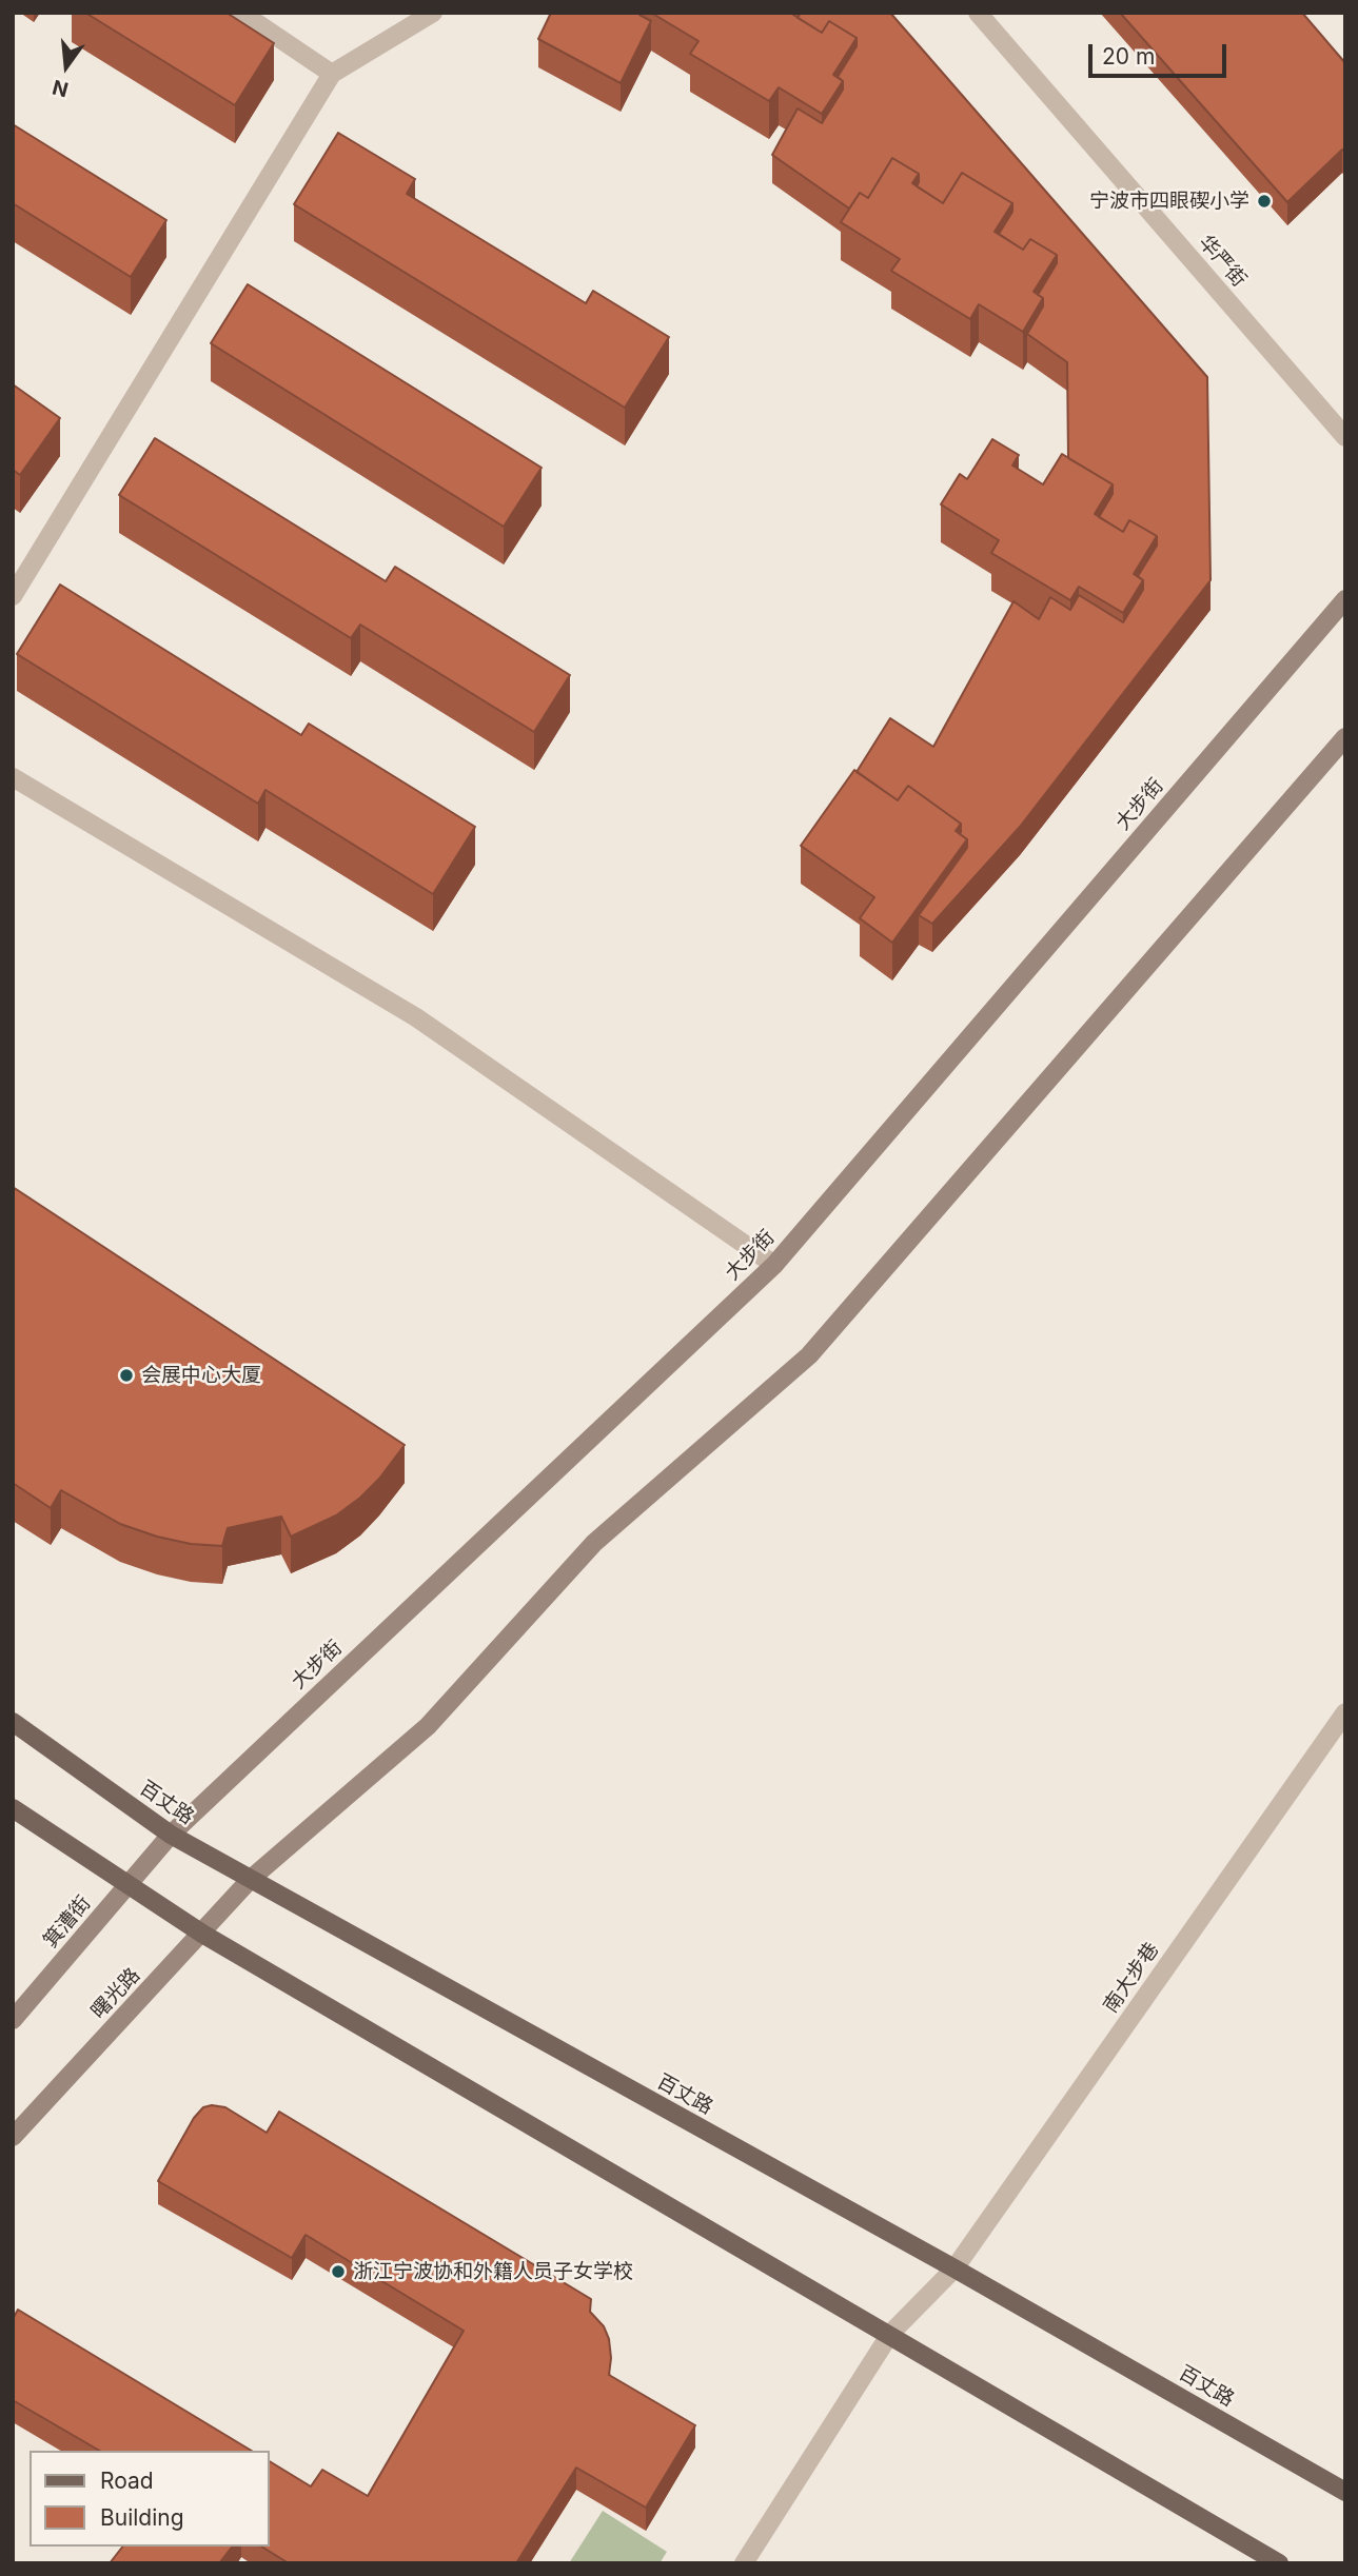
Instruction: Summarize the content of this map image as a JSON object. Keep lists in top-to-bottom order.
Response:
{
  "streets": {
    "main road": [
      "大步街",
      "百丈路",
      "箕漕街",
      "曙光路"
    ],
    "street": ["华严街", "南大步巷"]
  },
  "crossings": [
    ["大步街", "百丈路"],
    ["大步街", "箕漕街"],
    ["百丈路", "南大步巷"],
    ["百丈路", "曙光路"]
  ],
  "places": ["宁波市四眼碶小学", "会展中心大厦", "浙江宁波协和外籍人员子女学校"],
  "legend": ["Road", "Building"],
  "scale_bar": "20 m",
  "north": "bottom"
}
